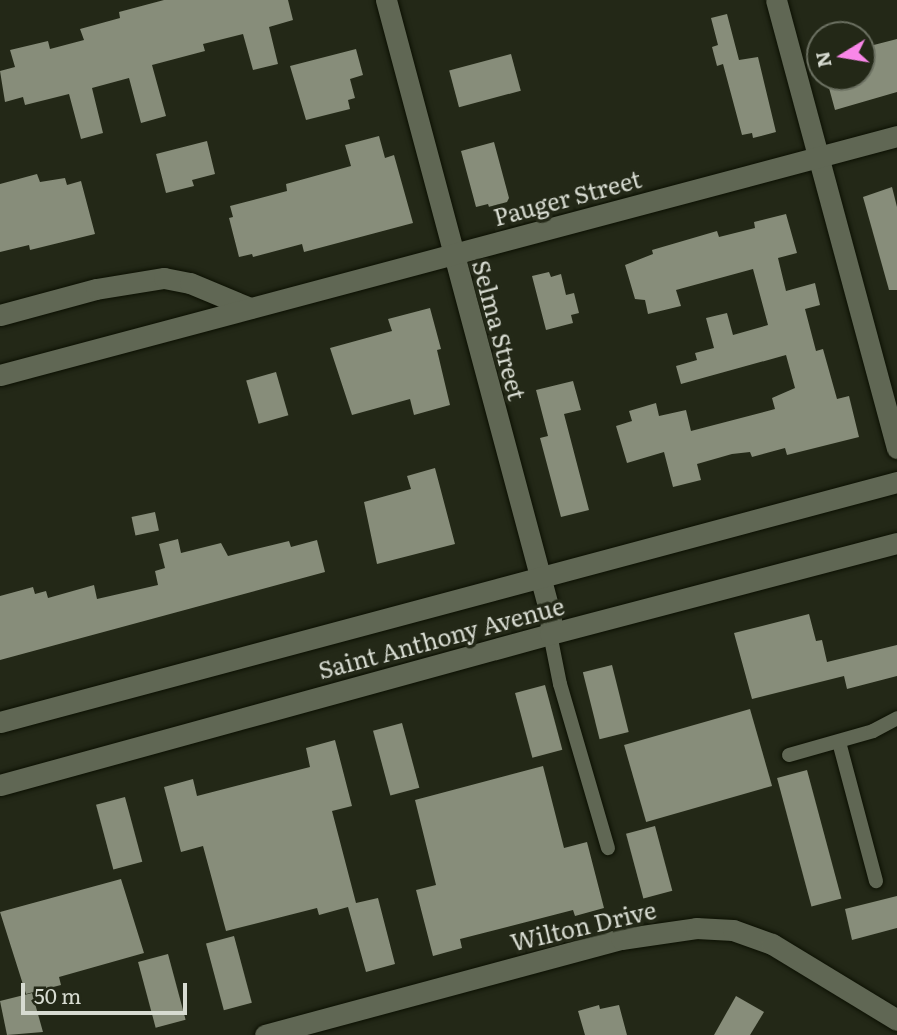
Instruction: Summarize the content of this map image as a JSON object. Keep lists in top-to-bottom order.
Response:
{
  "streets": {
    "street": [
      "Pauger Street",
      "Selma Street",
      "Saint Anthony Avenue",
      "Wilton Drive"
    ]
  },
  "crossings": [
    ["Pauger Street", "Selma Street"],
    ["Selma Street", "Saint Anthony Avenue"]
  ],
  "scale_bar": "50 m",
  "north": "left"
}
